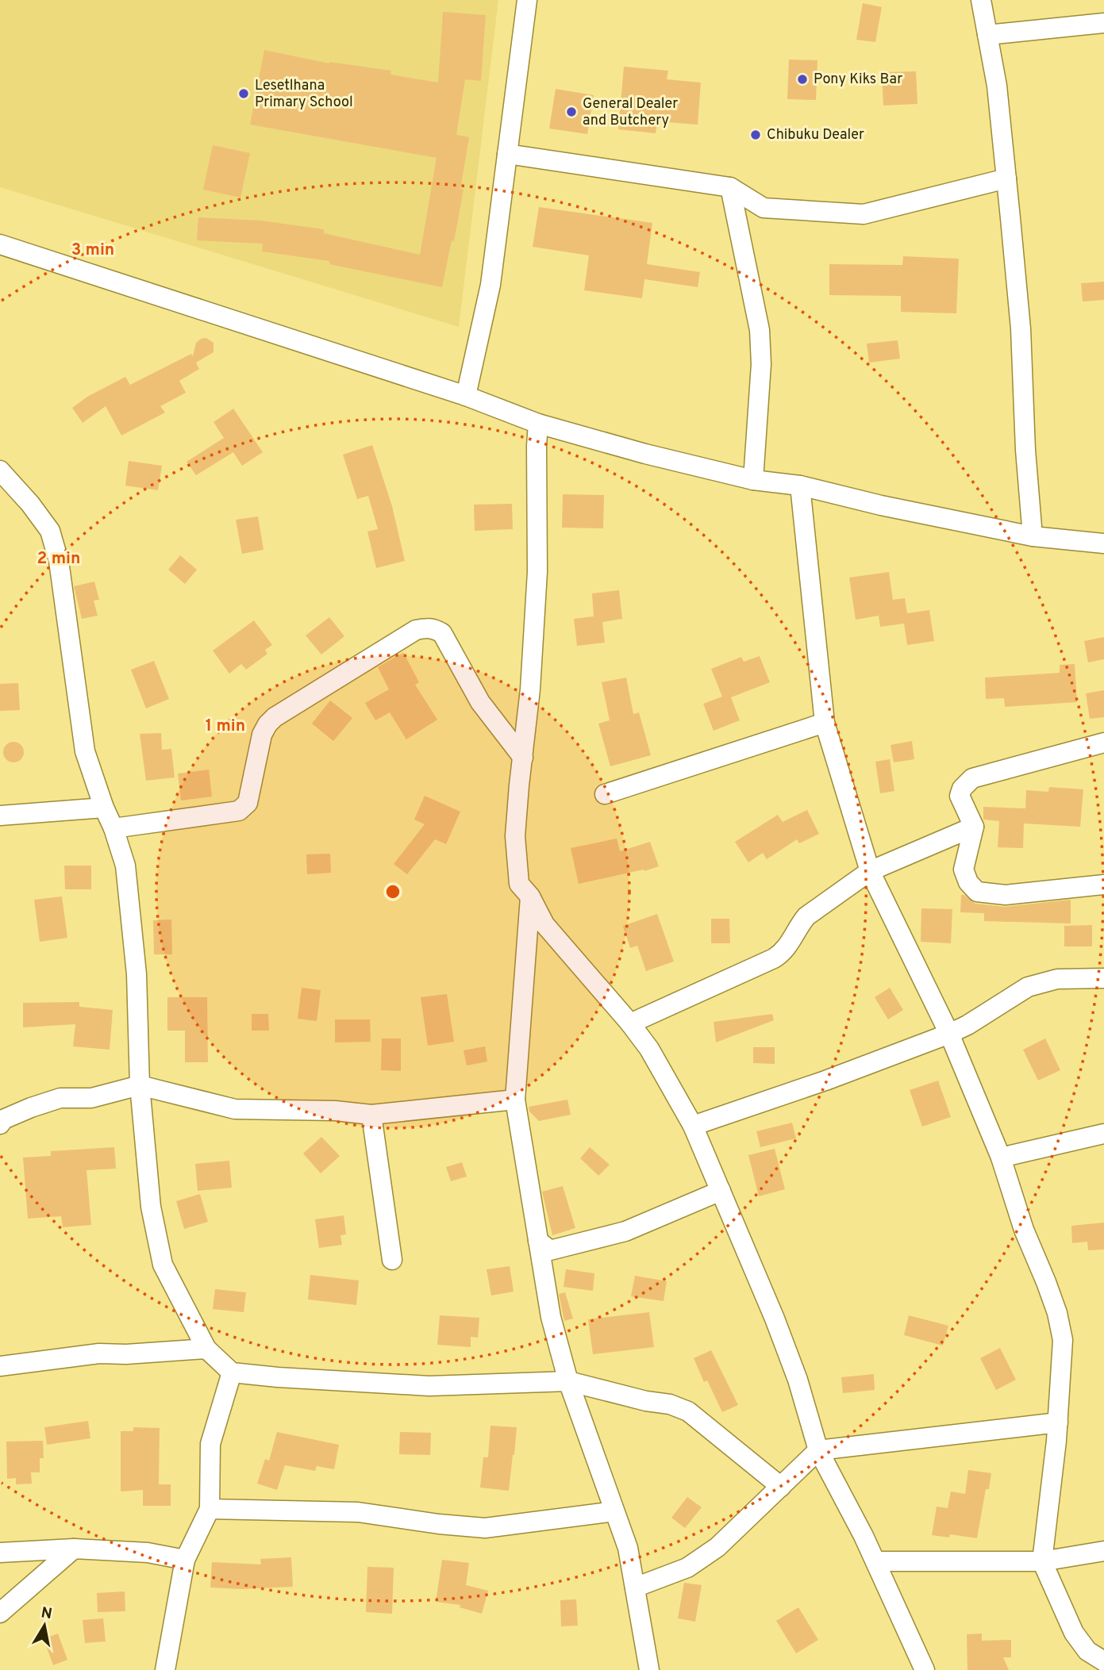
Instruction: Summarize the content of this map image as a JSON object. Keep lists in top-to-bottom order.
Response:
{
  "places": [
    "Pony Kiks Bar",
    "Lesetlhana Primary School",
    "General Dealer and Butchery",
    "Chibuku Dealer"
  ],
  "north": "top",
  "rings": ["3 min", "2 min", "1 min"]
}
